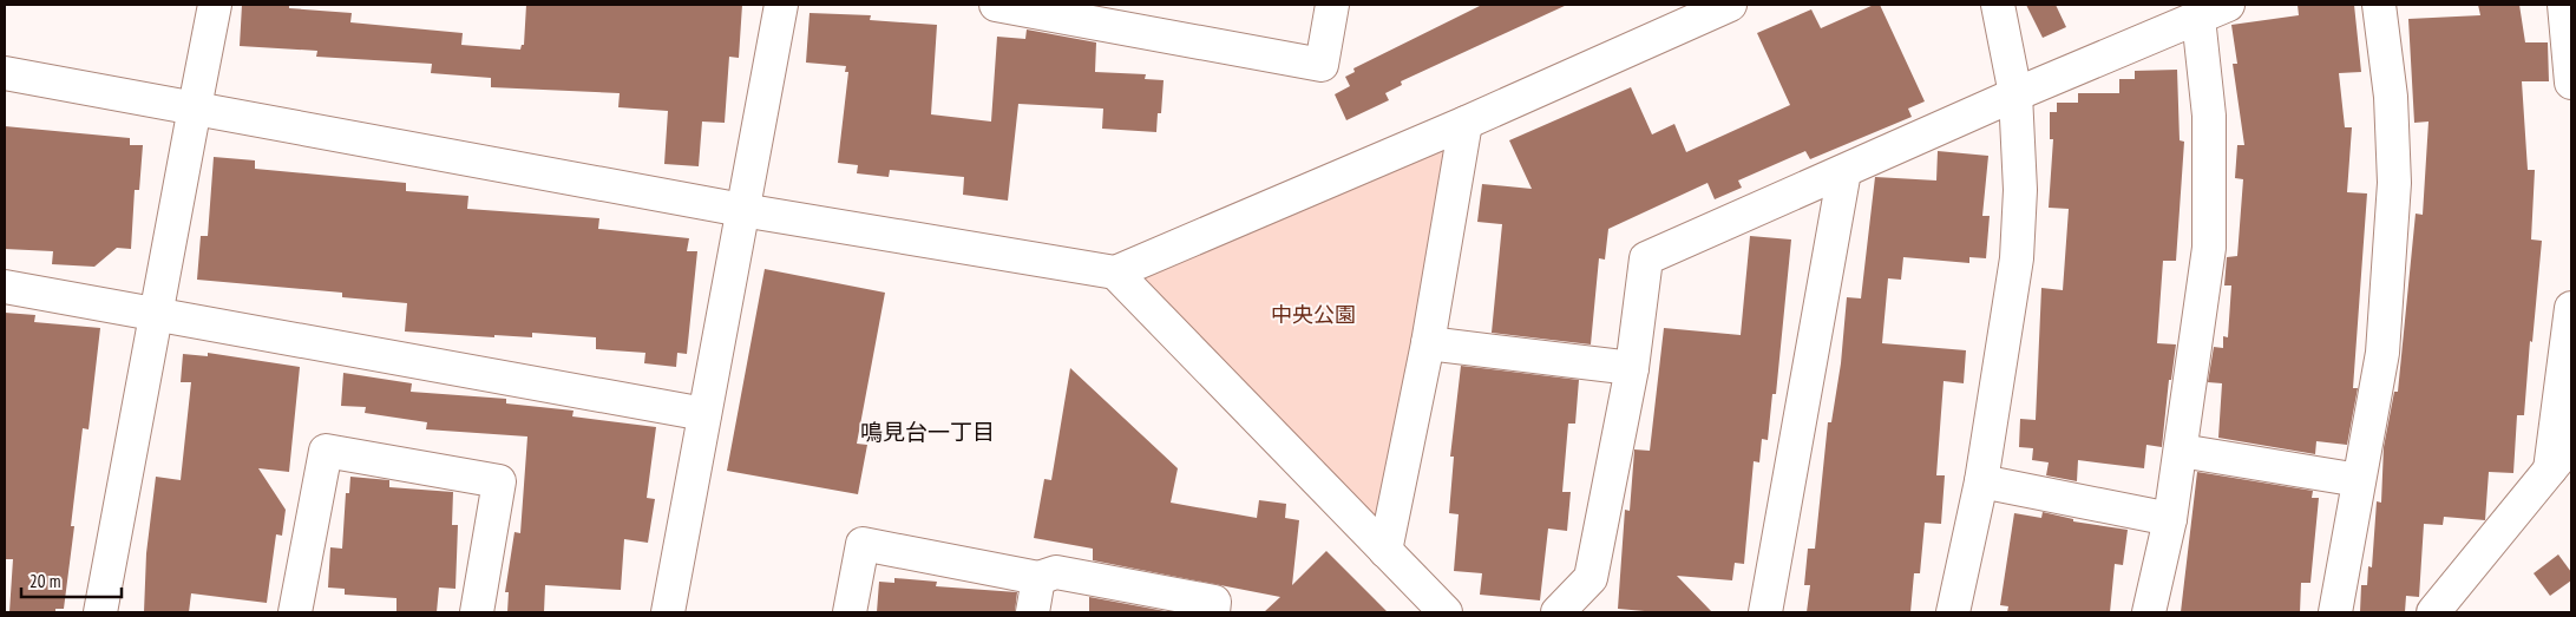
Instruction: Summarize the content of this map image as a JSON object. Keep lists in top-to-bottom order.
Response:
{
  "districts": ["鳴見台一丁目"],
  "parks": ["中央公園"],
  "scale_bar": "20 m"
}
